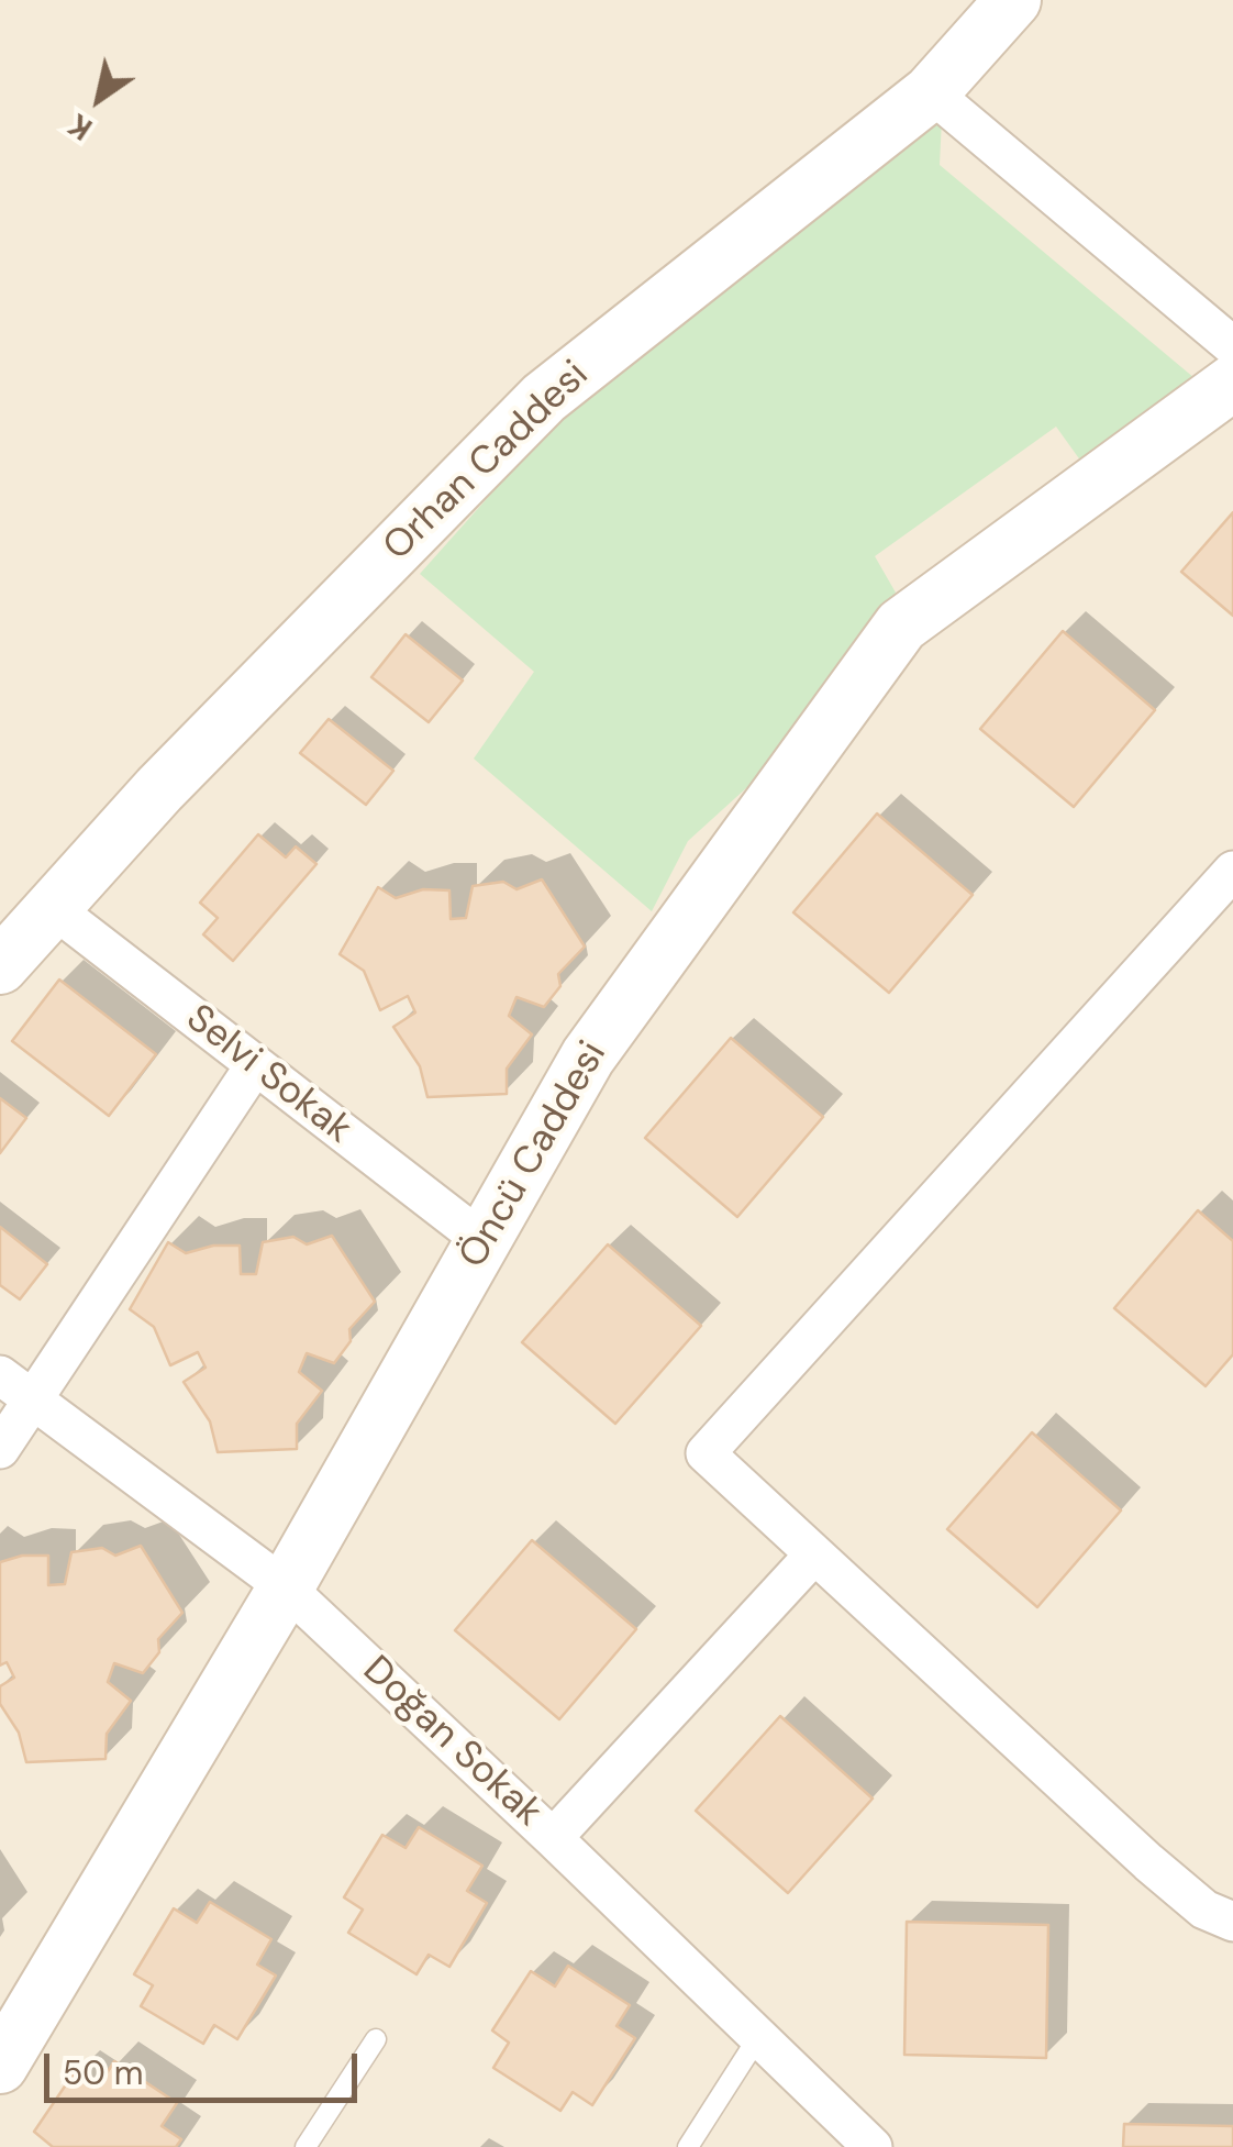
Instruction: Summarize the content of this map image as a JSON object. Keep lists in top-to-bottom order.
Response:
{
  "streets": {
    "street": [
      "Orhan Caddesi",
      "Selvi Sokak",
      "Öncü Caddesi",
      "Doğan Sokak"
    ]
  },
  "crossings": [
    ["Orhan Caddesi", "Selvi Sokak"],
    ["Selvi Sokak", "Öncü Caddesi"],
    ["Öncü Caddesi", "Doğan Sokak"]
  ],
  "scale_bar": "50 m",
  "north": "bottom left"
}
